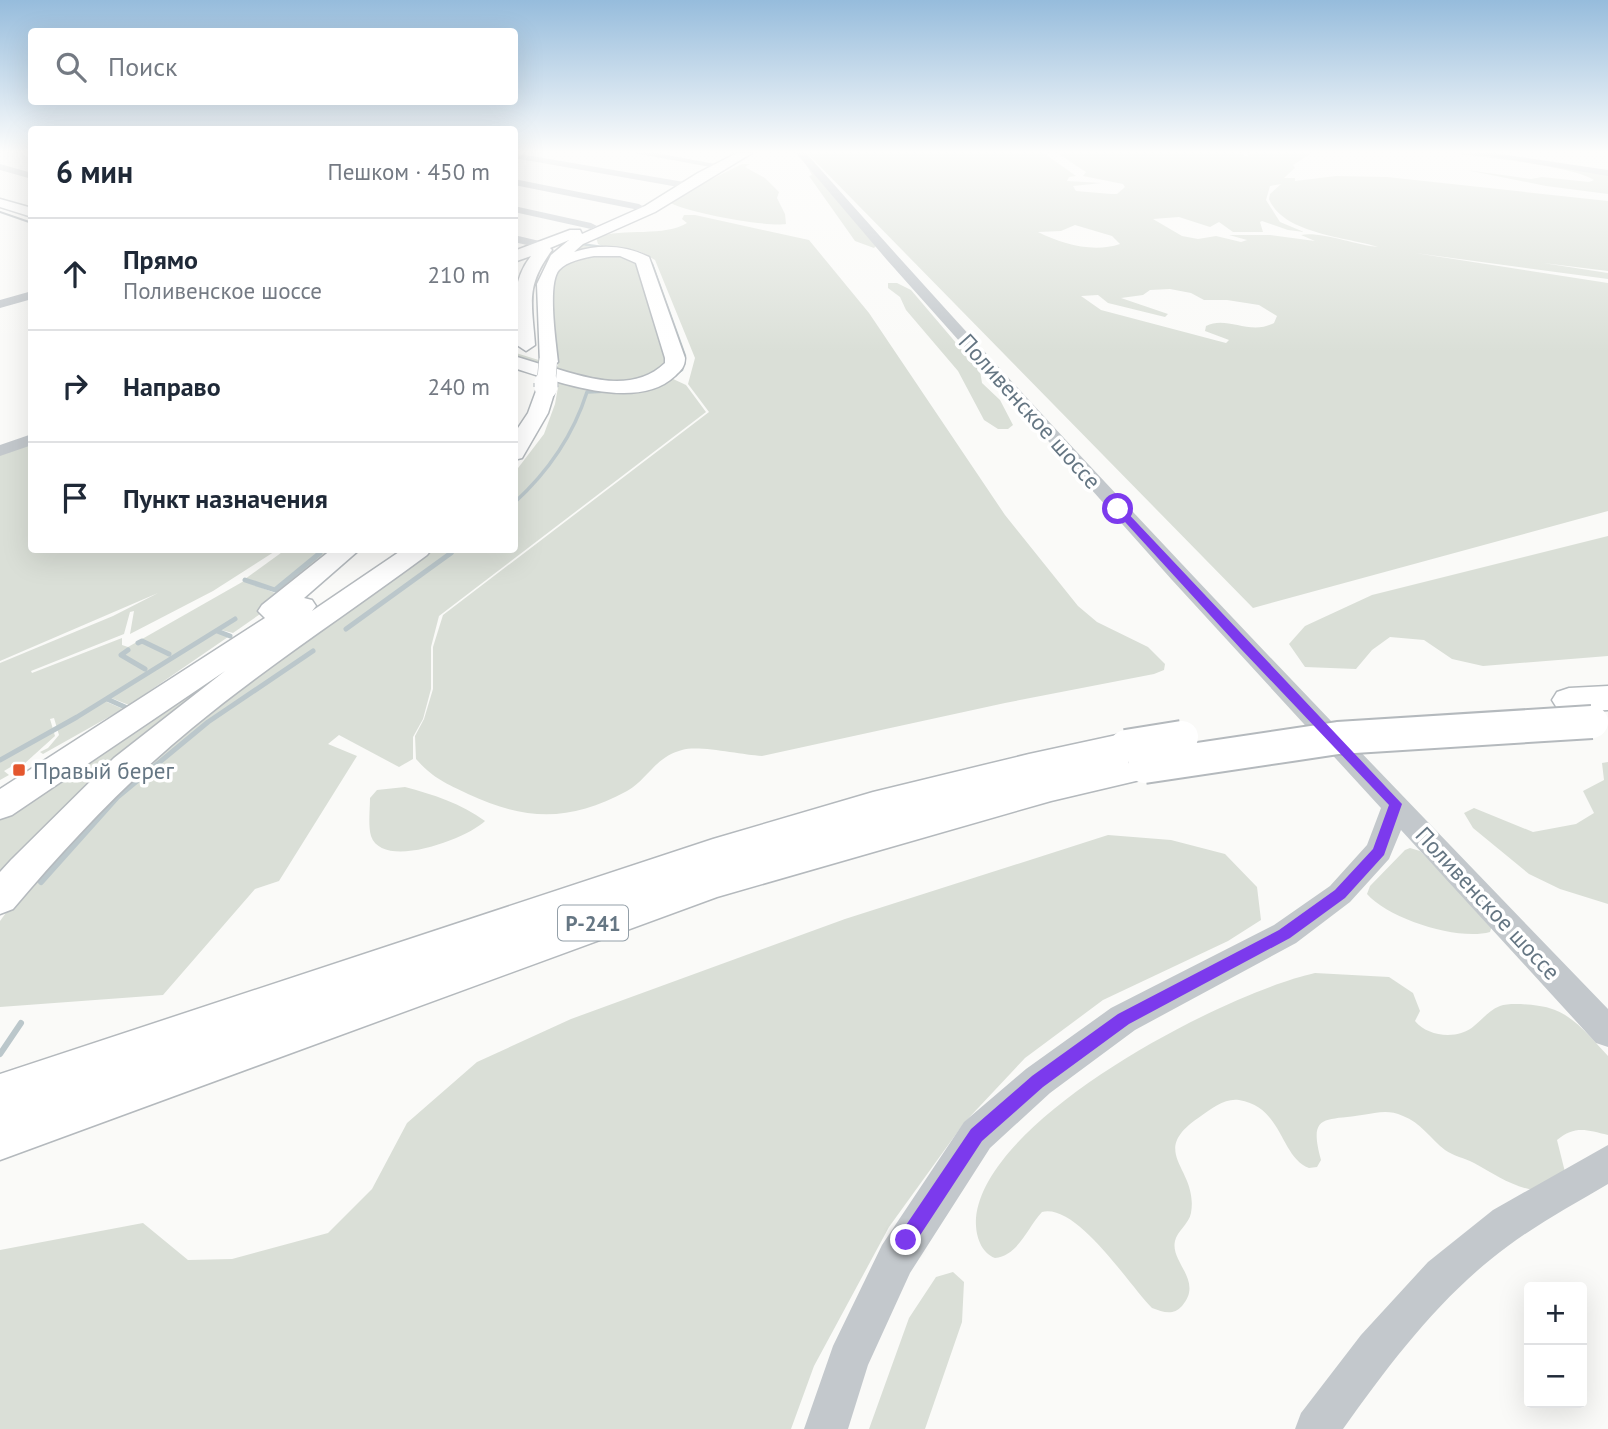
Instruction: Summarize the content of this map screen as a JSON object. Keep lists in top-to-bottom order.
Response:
{
  "streets": {
    "highway": ["Р-241"],
    "street": ["Поливенское шоссе"]
  },
  "places": {
    "transit": ["Правый берег"]
  },
  "page": {
    "search": "Поиск",
    "heading": ["6 мин", "Пешком · 450 m"],
    "list": [
      ["Прямо", "Поливенское шоссе", "210 m"],
      ["Направо", "240 m"],
      "Пункт назначения"
    ],
    "map_buttons": ["+", "−"]
  }
}
